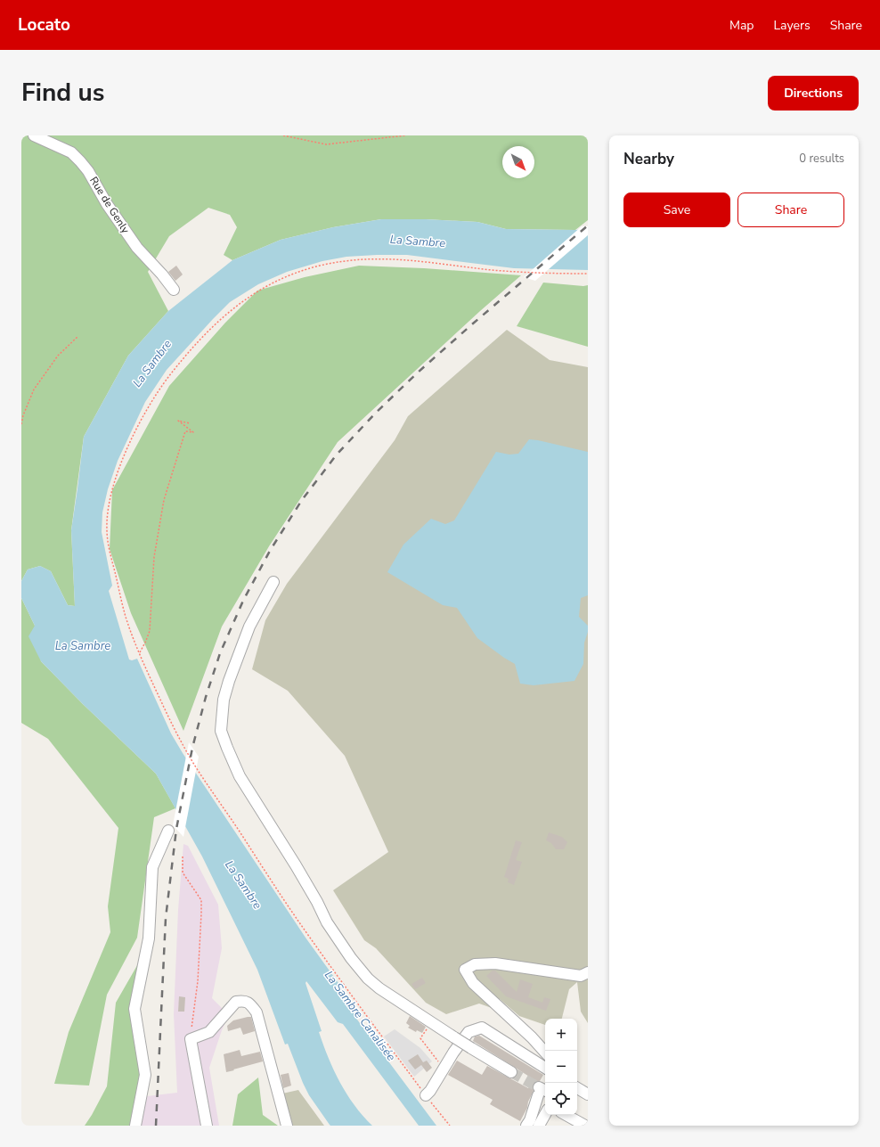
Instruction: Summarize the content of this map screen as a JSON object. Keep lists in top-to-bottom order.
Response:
{
  "streets": {
    "street": ["Rue de Genly"]
  },
  "water": ["La Sambre", "La Sambre Canalisée"],
  "north": "bottom right",
  "page": {
    "header": "Locato",
    "nav": ["Map", "Layers", "Share"],
    "title": "Find us",
    "buttons": [
      "Directions",
      ["Save", "Share"]
    ],
    "heading": ["Nearby", "0 results"],
    "map_buttons": ["+", "−"]
  }
}
